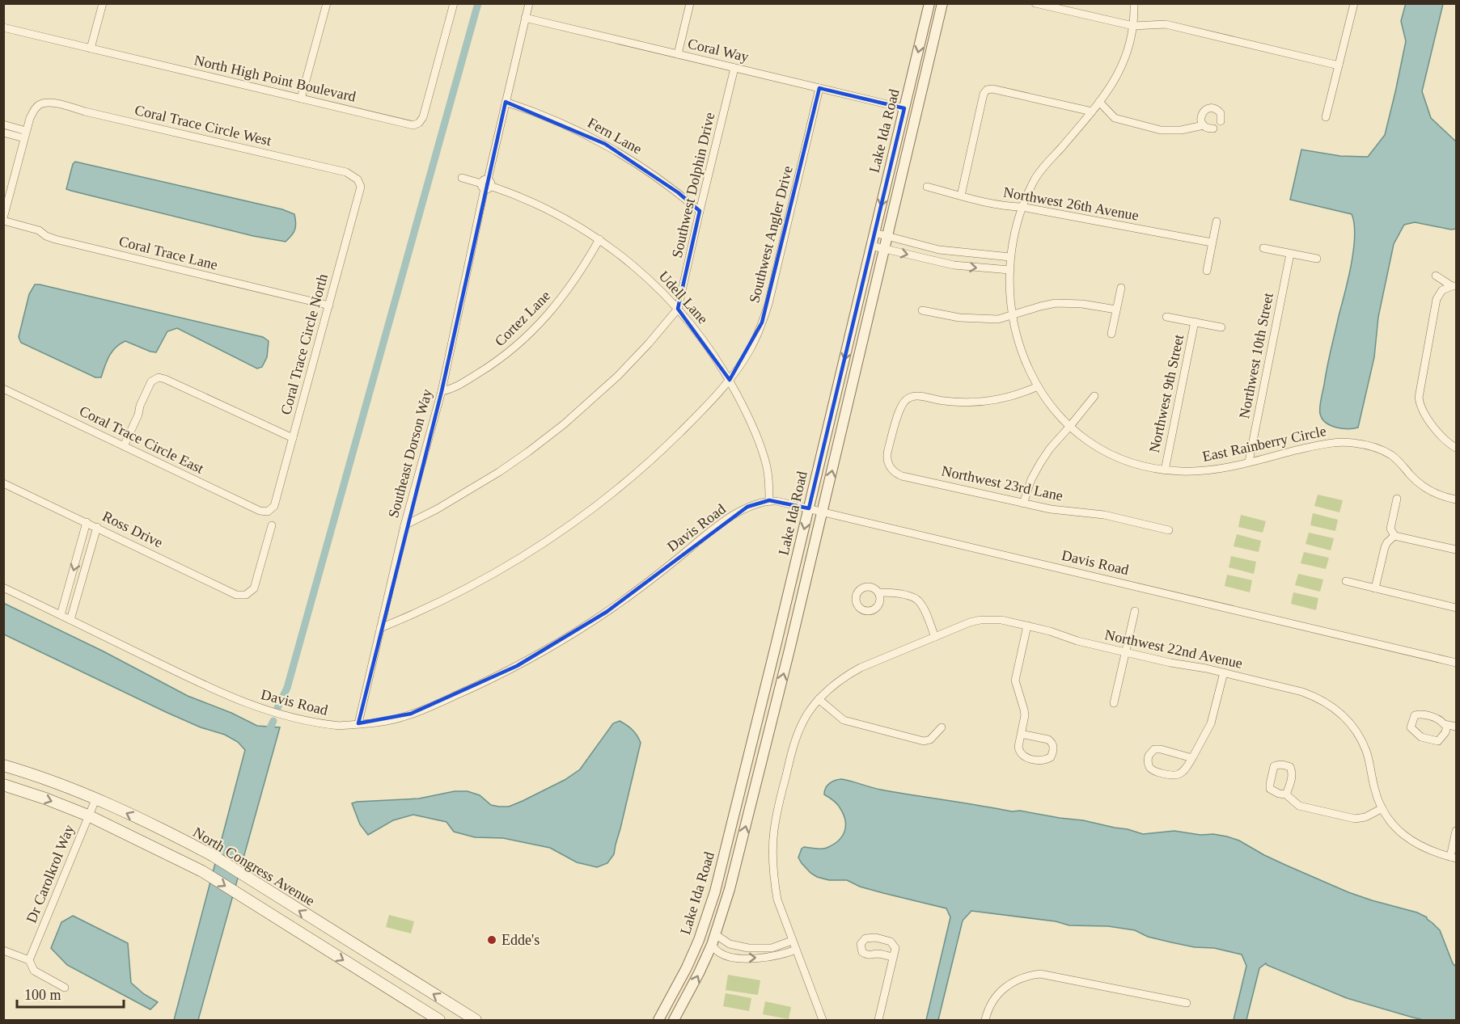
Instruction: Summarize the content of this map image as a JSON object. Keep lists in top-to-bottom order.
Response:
{
  "streets": {
    "main road": ["North Congress Avenue"],
    "street": [
      "Coral Way",
      "North High Point Boulevard",
      "Coral Trace Circle West",
      "Lake Ida Road",
      "Fern Lane",
      "Southwest Dolphin Drive",
      "Northwest 26th Avenue",
      "Southwest Angler Drive",
      "Coral Trace Lane",
      "Udell Lane",
      "Cortez Lane",
      "Coral Trace Circle North",
      "Northwest 10th Street",
      "Northwest 9th Street",
      "Coral Trace Circle East",
      "East Rainberry Circle",
      "Southeast Dorson Way",
      "Northwest 23rd Lane",
      "Davis Road",
      "Ross Drive",
      "Northwest 22nd Avenue",
      "Dr Carolkrol Way"
    ]
  },
  "crossings": [
    ["Coral Way", "Lake Ida Road"],
    ["Coral Way", "Southwest Dolphin Drive"],
    ["Coral Way", "Southwest Angler Drive"],
    ["Coral Way", "Southeast Dorson Way"],
    ["Coral Trace Circle West", "Coral Trace Circle North"],
    ["Lake Ida Road", "Davis Road"],
    ["Fern Lane", "Southwest Dolphin Drive"],
    ["Fern Lane", "Southeast Dorson Way"],
    ["Southwest Dolphin Drive", "Udell Lane"],
    ["Northwest 26th Avenue", "East Rainberry Circle"],
    ["Southwest Angler Drive", "Udell Lane"],
    ["Southwest Angler Drive", "Southeast Dorson Way"],
    ["Coral Trace Lane", "Coral Trace Circle North"],
    ["Udell Lane", "Cortez Lane"],
    ["Udell Lane", "Southeast Dorson Way"],
    ["Udell Lane", "Davis Road"],
    ["Cortez Lane", "Southeast Dorson Way"],
    ["Coral Trace Circle North", "Coral Trace Circle East"],
    ["Northwest 10th Street", "East Rainberry Circle"],
    ["Northwest 9th Street", "East Rainberry Circle"],
    ["East Rainberry Circle", "Northwest 23rd Lane"],
    ["Southeast Dorson Way", "Davis Road"],
    ["North Congress Avenue", "Dr Carolkrol Way"]
  ],
  "places": ["Edde's"],
  "scale_bar": "100 m"
}
